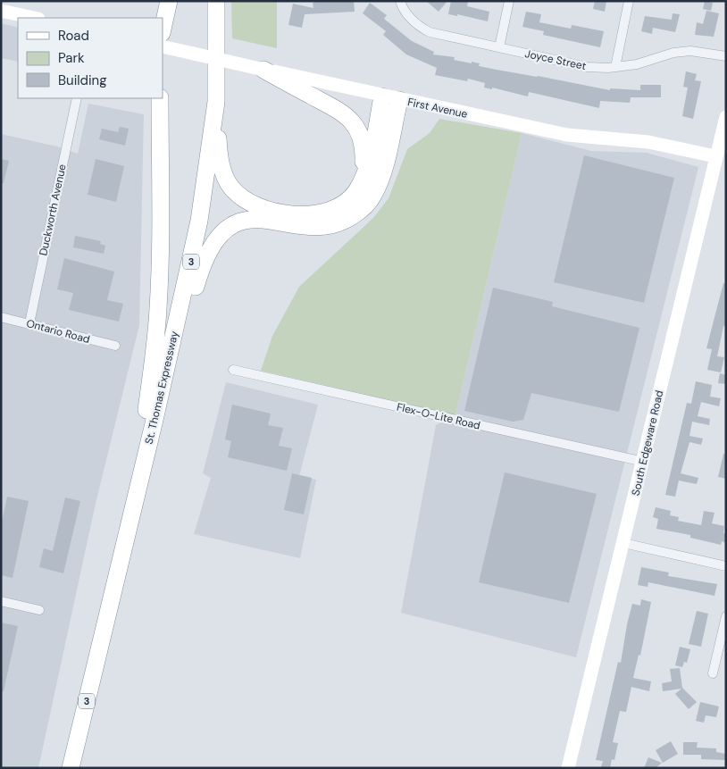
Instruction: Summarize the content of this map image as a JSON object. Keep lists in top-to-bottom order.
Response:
{
  "streets": {
    "highway": ["3", "St. Thomas Expressway"],
    "main road": ["First Avenue", "South Edgeware Road"],
    "street": [
      "Joyce Street",
      "Duckworth Avenue",
      "Ontario Road",
      "Flex-O-Lite Road"
    ]
  },
  "crossings": [
    ["First Avenue", "South Edgeware Road"],
    ["Duckworth Avenue", "Ontario Road"],
    ["Flex-O-Lite Road", "South Edgeware Road"]
  ],
  "legend": ["Road", "Park", "Building"]
}
